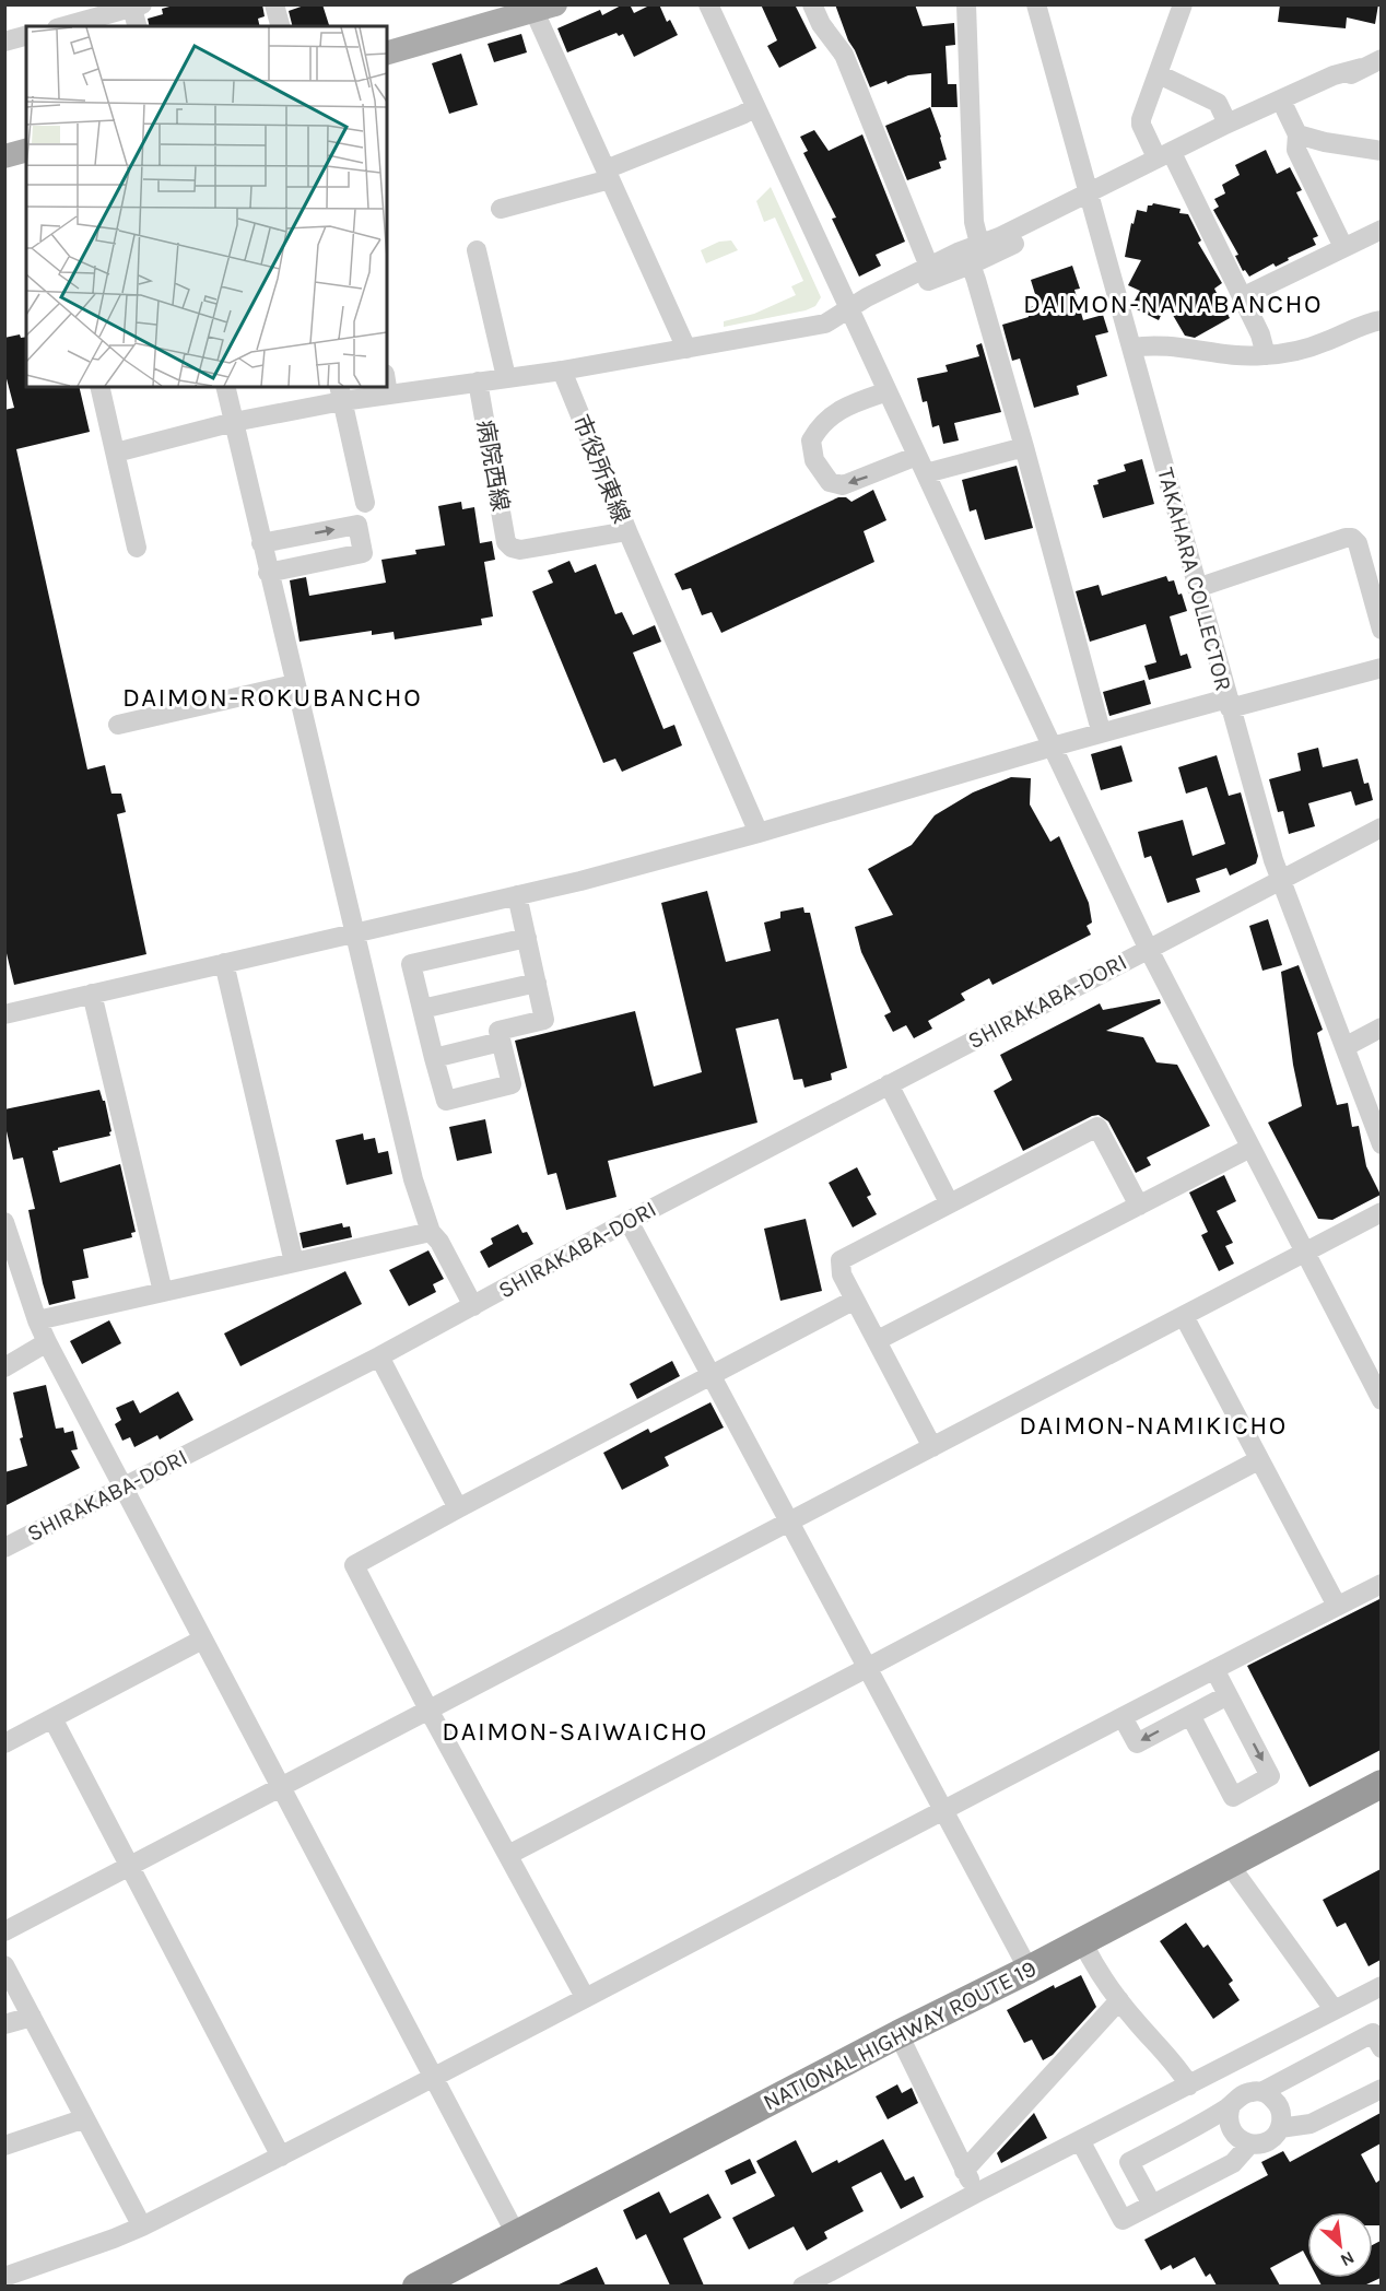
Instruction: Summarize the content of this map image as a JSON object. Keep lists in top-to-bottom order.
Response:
{
  "streets": {
    "highway": ["NATIONAL HIGHWAY ROUTE 19"],
    "street": [
      "病院西線",
      "市役所東線",
      "TAKAHARA COLLECTOR",
      "SHIRAKABA-DORI"
    ]
  },
  "crossings": [
    ["病院西線", "市役所東線"],
    ["TAKAHARA COLLECTOR", "SHIRAKABA-DORI"]
  ],
  "districts": [
    "DAIMON-NANABANCHO",
    "DAIMON-ROKUBANCHO",
    "DAIMON-NAMIKICHO",
    "DAIMON-SAIWAICHO"
  ],
  "north": "bottom right"
}
